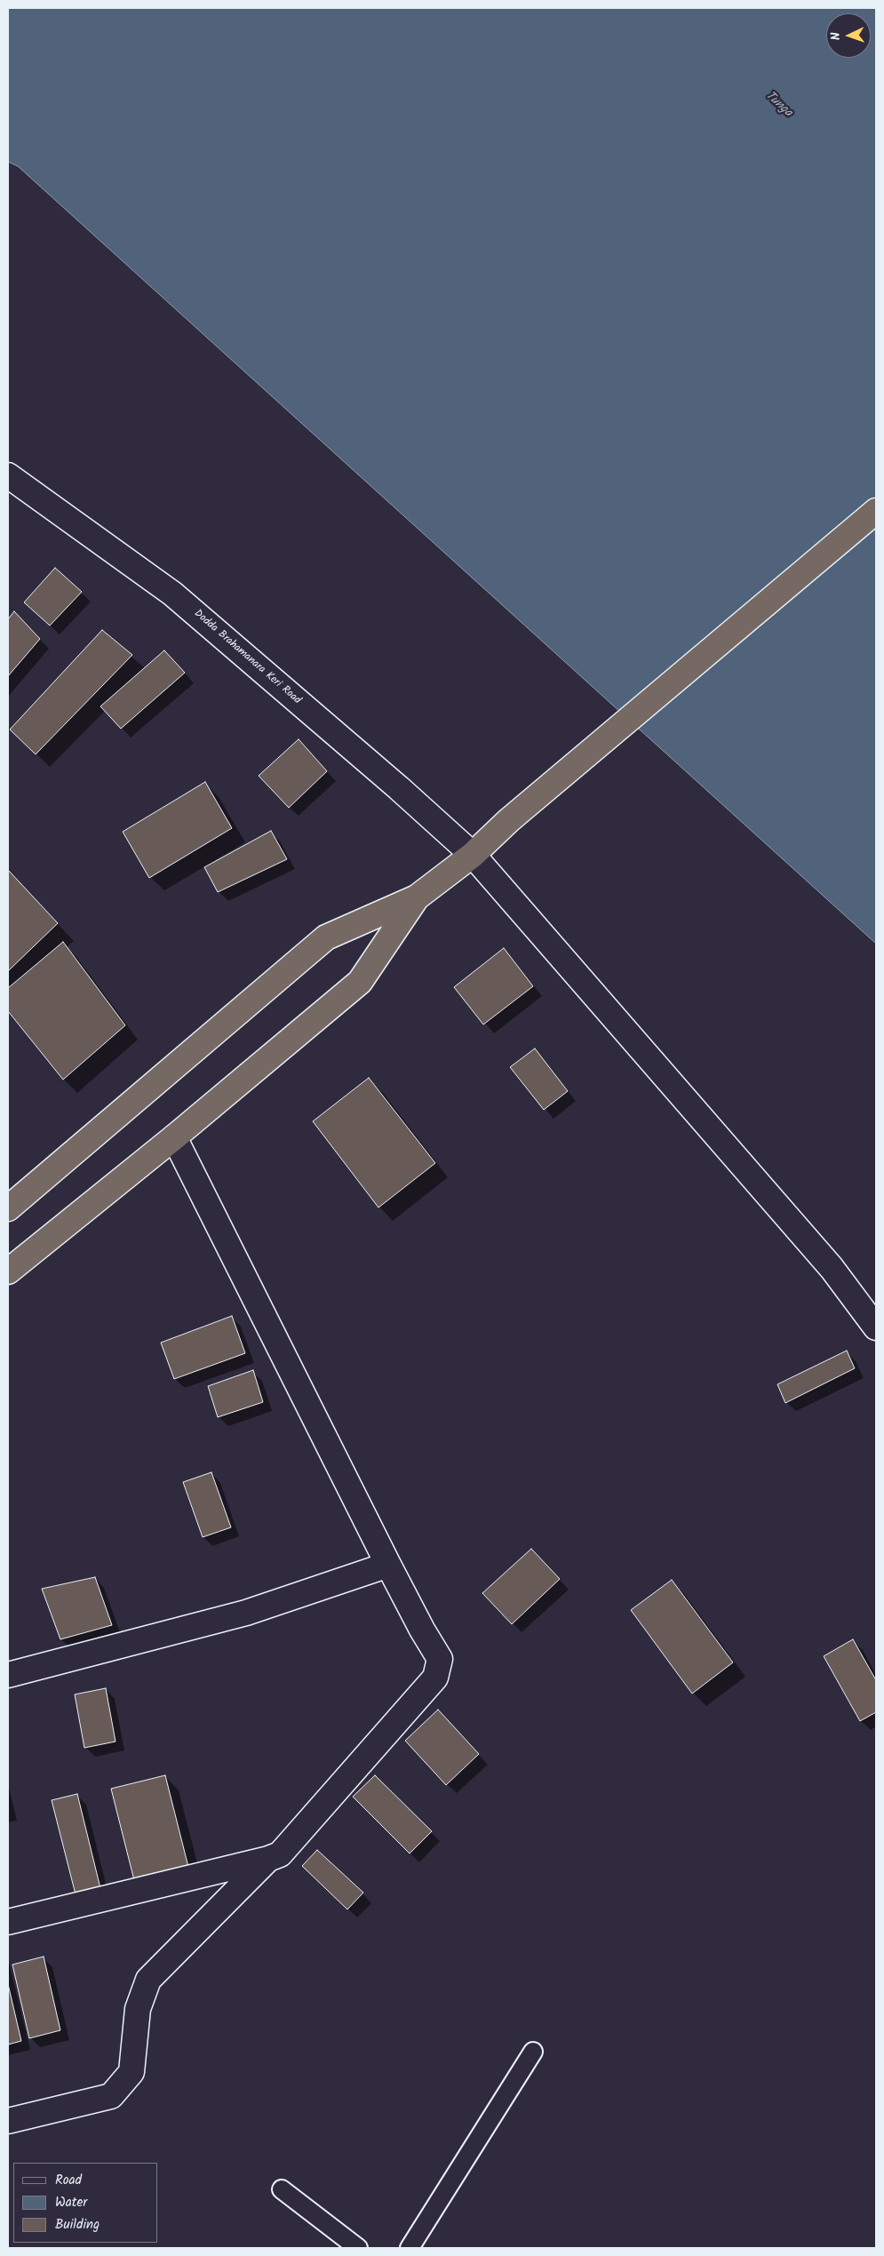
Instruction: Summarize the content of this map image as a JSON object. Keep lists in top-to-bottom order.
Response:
{
  "streets": {
    "street": ["Dodda Brahamanara Keri Road"]
  },
  "water": ["Tunga"],
  "legend": ["Road", "Water", "Building"],
  "north": "left"
}
